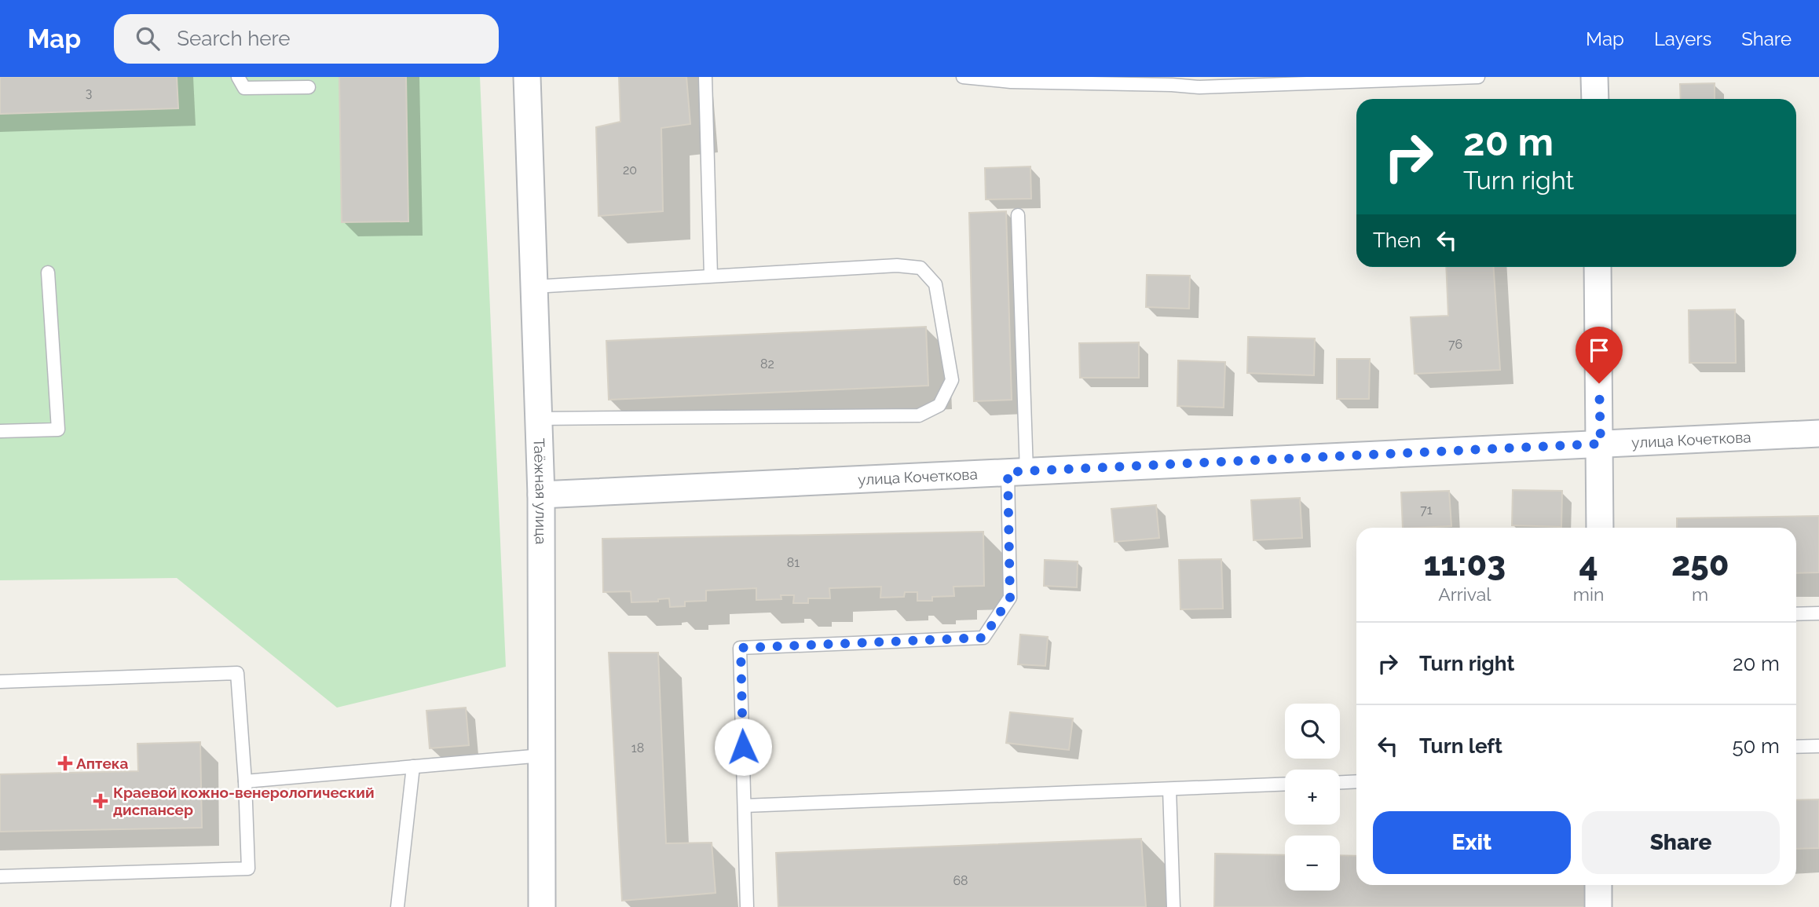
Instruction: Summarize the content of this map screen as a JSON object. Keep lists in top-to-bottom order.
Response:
{
  "streets": {
    "street": ["улица Кочеткова", "Таёжная улица"]
  },
  "crossings": [
    ["улица Кочеткова", "Таёжная улица"]
  ],
  "places": {
    "health": ["Аптека", "Краевой кожно-венерологический диспансер"]
  },
  "house_numbers": [
    "3",
    "20",
    "76",
    "82",
    "71",
    "81",
    "18",
    "68"
  ],
  "page": {
    "header": "Map",
    "search": "Search here",
    "nav": ["Map", "Layers", "Share"],
    "turn": ["20 m", "Turn right"],
    "then": "Then",
    "eta": [
      "11:03",
      "Arrival",
      "4",
      "min",
      "250",
      "m"
    ],
    "list": [
      {
        "name": "Turn right",
        "value": "20 m"
      },
      {
        "name": "Turn left",
        "value": "50 m"
      }
    ],
    "map_buttons": ["+", "−"],
    "buttons": ["Exit", "Share"]
  }
}
